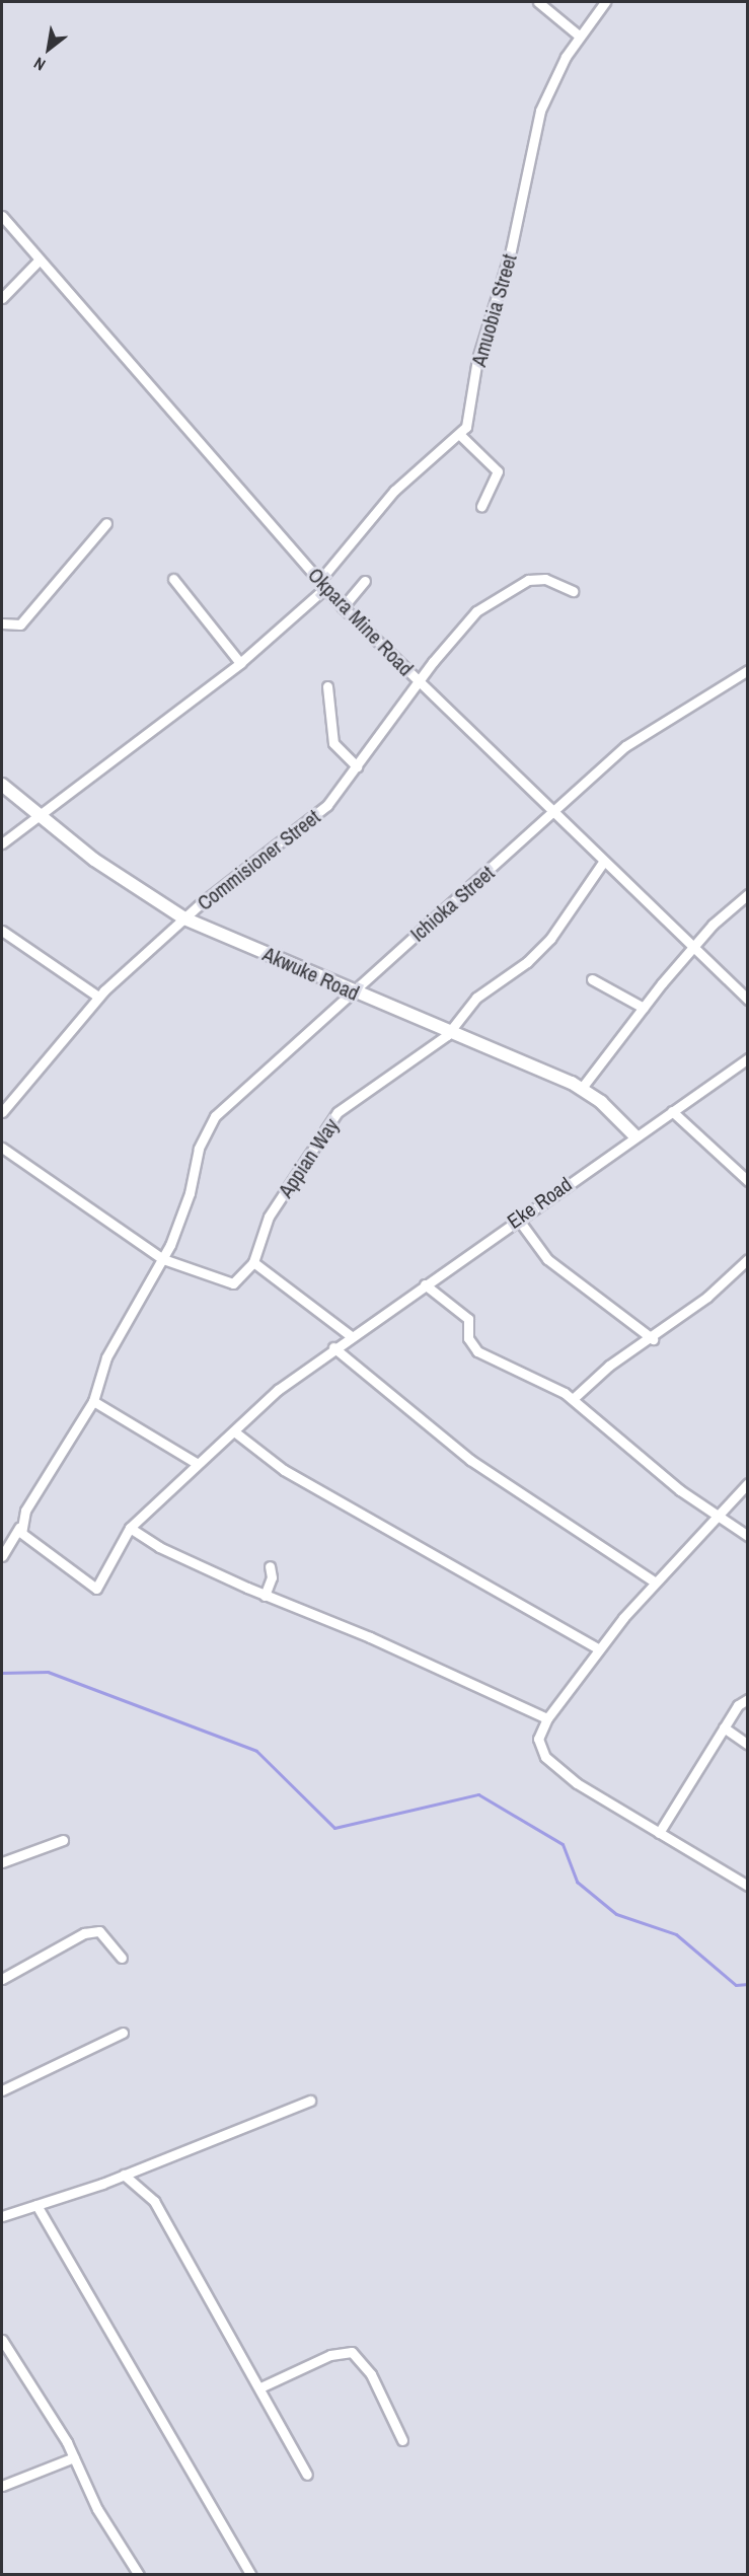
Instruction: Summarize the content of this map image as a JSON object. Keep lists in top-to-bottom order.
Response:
{
  "streets": {
    "main road": ["Akwuke Road"],
    "street": [
      "Amuobia Street",
      "Okpara Mine Road",
      "Commisioner Street",
      "Ichioka Street",
      "Appian Way",
      "Eke Road"
    ]
  },
  "crossings": [
    ["Okpara Mine Road", "Commisioner Street"],
    ["Okpara Mine Road", "Ichioka Street"],
    ["Okpara Mine Road", "Appian Way"],
    ["Commisioner Street", "Akwuke Road"],
    ["Ichioka Street", "Akwuke Road"],
    ["Ichioka Street", "Eke Road"],
    ["Akwuke Road", "Appian Way"],
    ["Akwuke Road", "Eke Road"]
  ],
  "north": "bottom left"
}
